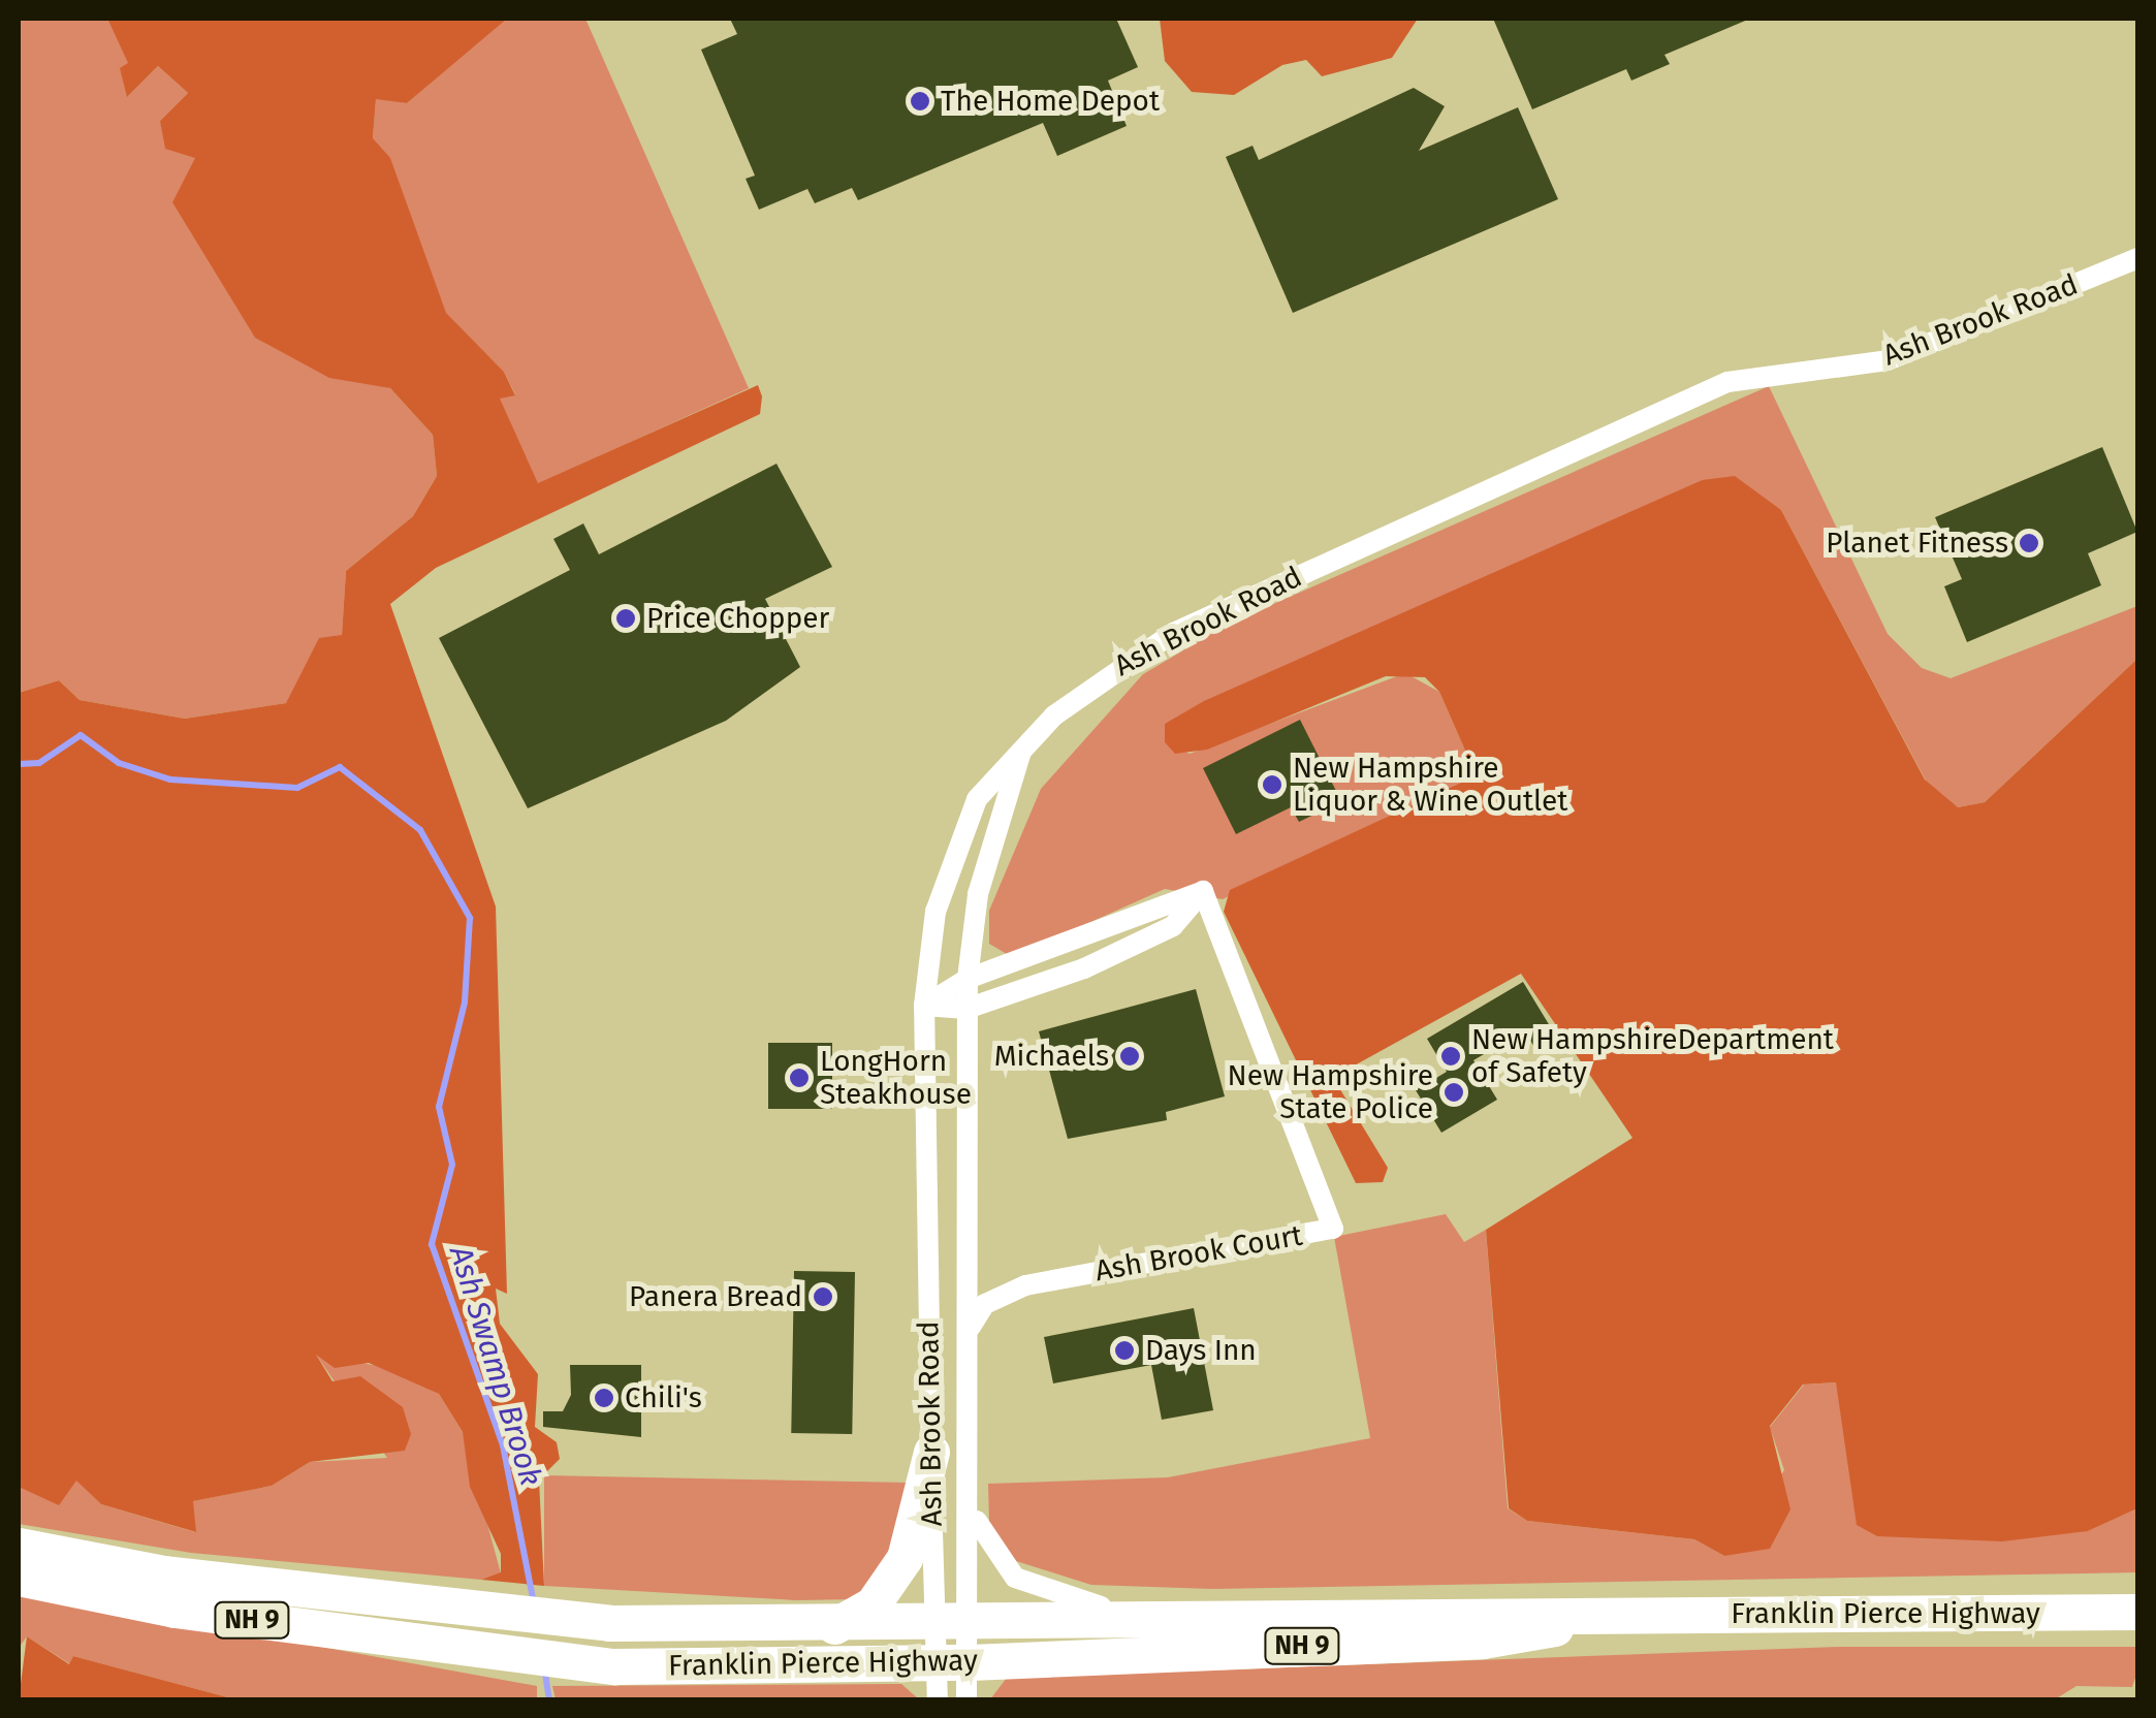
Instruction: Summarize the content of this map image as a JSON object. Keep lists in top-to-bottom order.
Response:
{
  "streets": {
    "highway": ["Franklin Pierce Highway", "NH 9"],
    "street": ["Ash Brook Road", "Ash Brook Court"]
  },
  "crossings": [
    ["Ash Brook Road", "Franklin Pierce Highway"]
  ],
  "water": ["Ash Swamp Brook"],
  "places": [
    "The Home Depot",
    "Planet Fitness",
    "Price Chopper",
    "New Hampshire Liquor & Wine Outlet",
    "Michaels",
    "New HampshireDepartment of Safety",
    "LongHorn Steakhouse",
    "New Hampshire State Police",
    "Panera Bread",
    "Days Inn",
    "Chili's"
  ]
}
